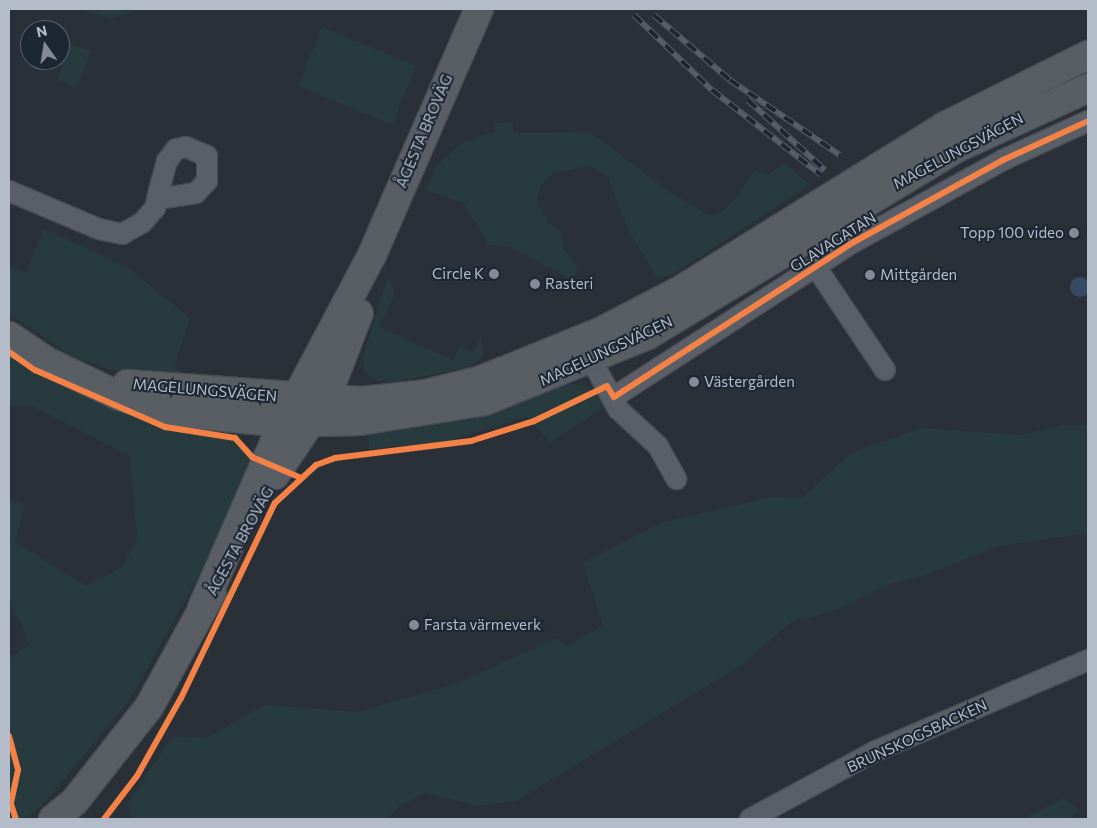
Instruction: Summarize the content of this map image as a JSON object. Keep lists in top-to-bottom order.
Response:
{
  "streets": {
    "main road": ["ÅGESTA BROVÄG", "MAGELUNGSVÄGEN"],
    "street": ["GLAVAGATAN", "BRUNSKOGSBACKEN"]
  },
  "crossings": [
    ["ÅGESTA BROVÄG", "MAGELUNGSVÄGEN"]
  ],
  "places": [
    "Topp 100 video",
    "Circle K",
    "Mittgården",
    "Rasteri",
    "Västergården",
    "Farsta värmeverk"
  ],
  "north": "top"
}
